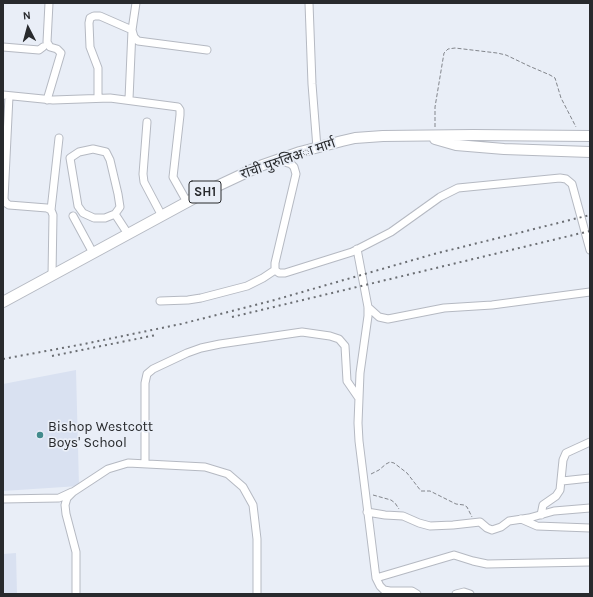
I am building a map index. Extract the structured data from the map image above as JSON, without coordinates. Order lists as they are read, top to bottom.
{
  "streets": {
    "main road": ["रांची पुरुलिअा मार्ग", "SH1"]
  },
  "crossings": [
    ["रांची पुरुलिअा मार्ग", "SH1"]
  ],
  "places": ["Bishop Westcott Boys' School"],
  "north": "top"
}
